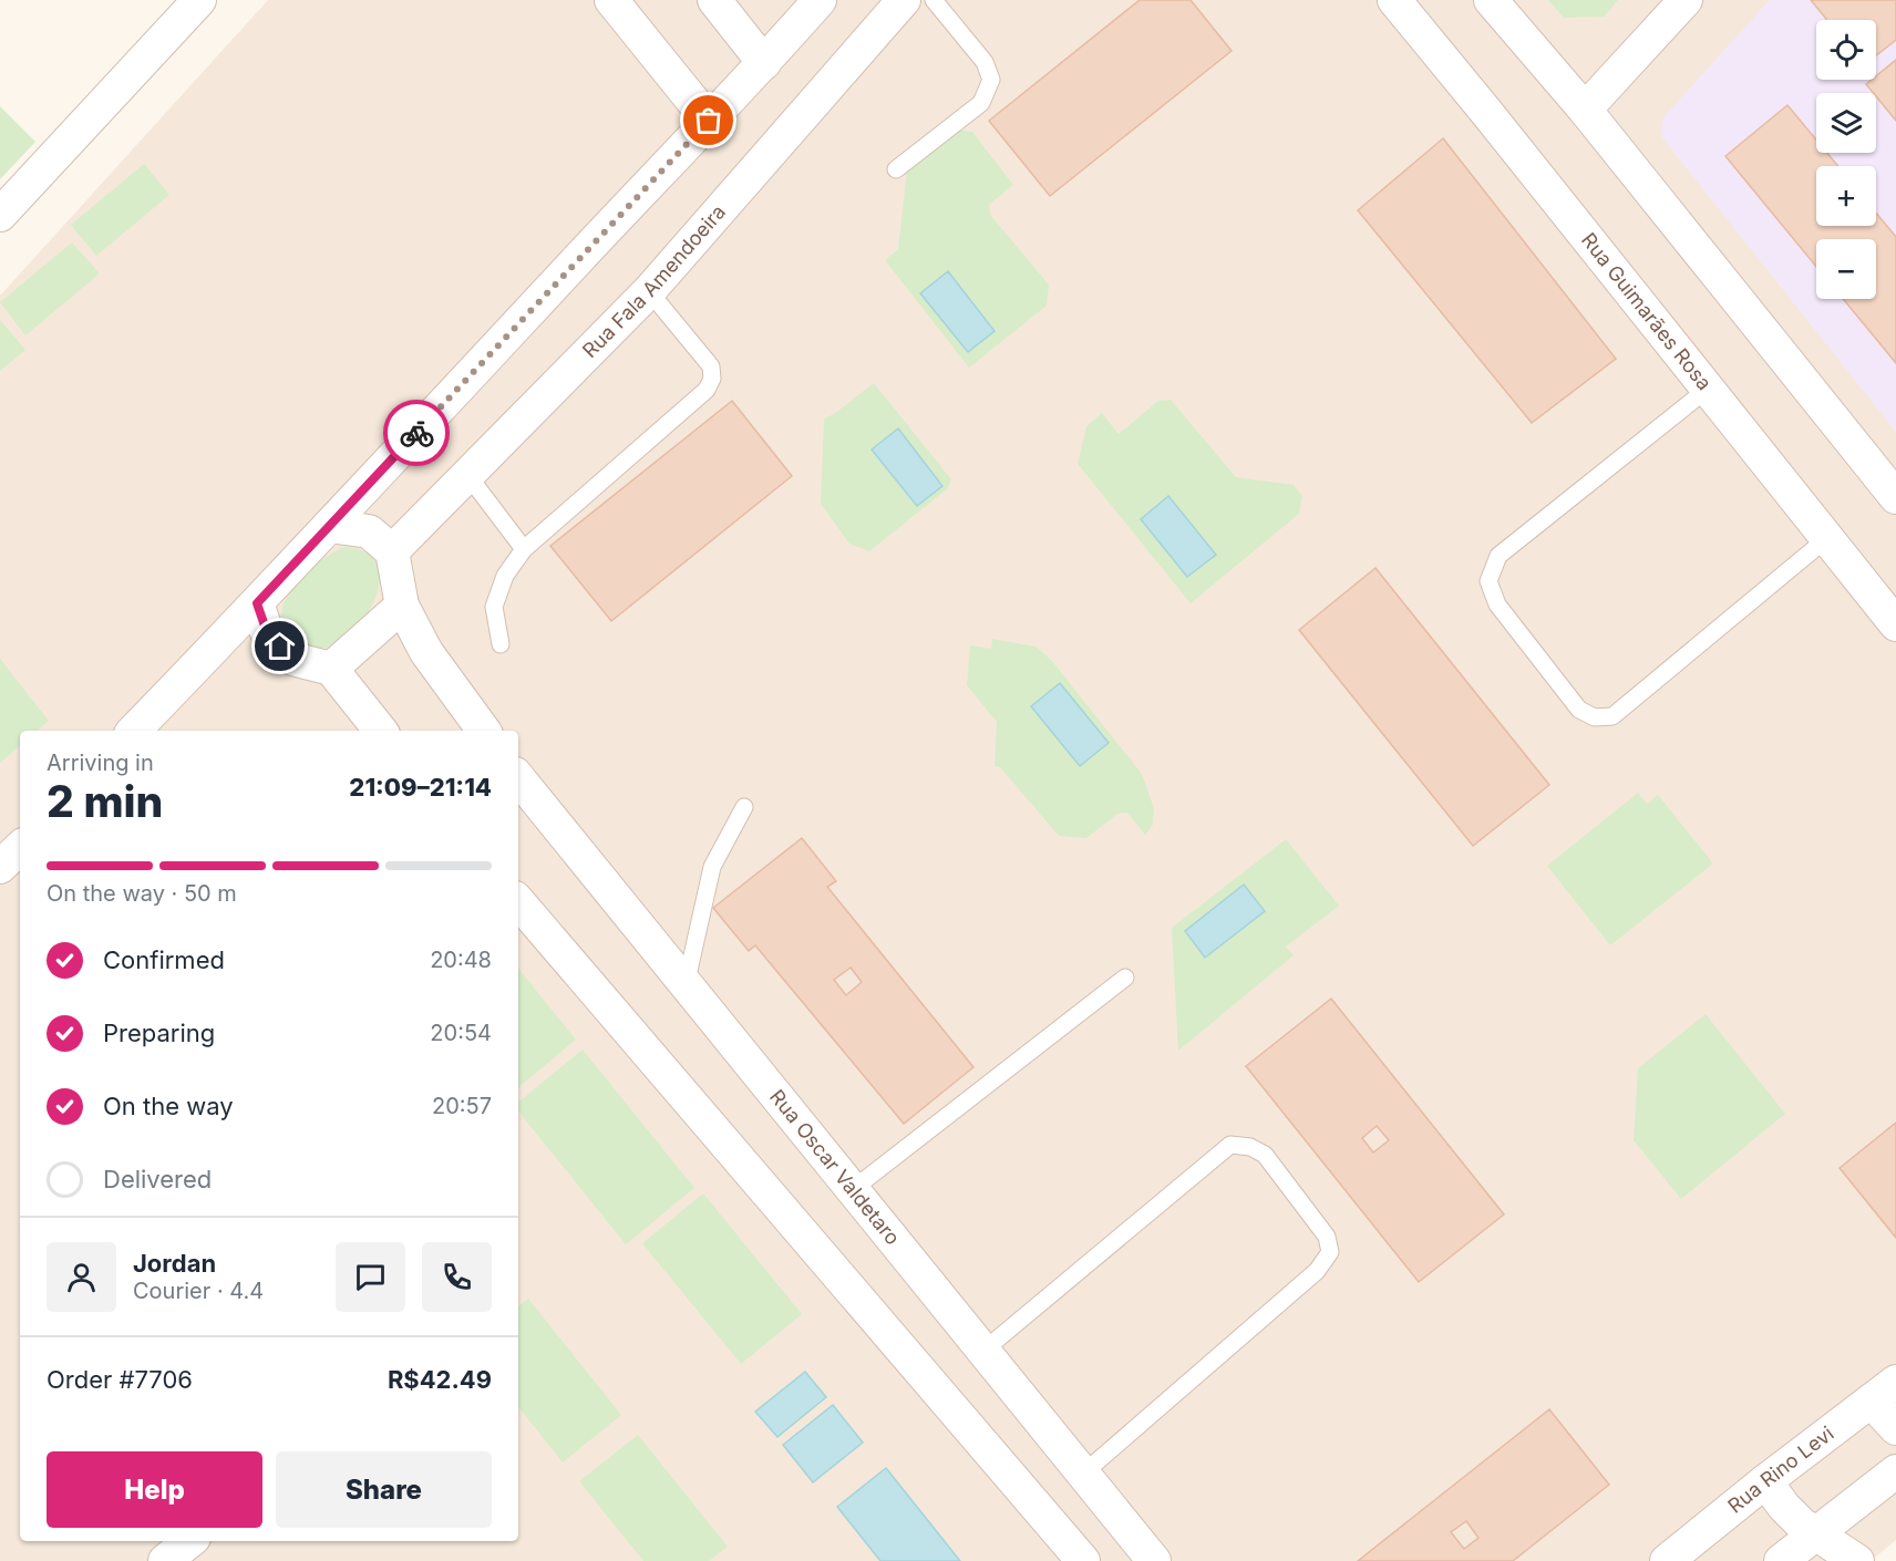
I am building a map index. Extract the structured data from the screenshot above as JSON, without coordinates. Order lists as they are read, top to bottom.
{
  "streets": {
    "street": [
      "Rua Fala Amendoeira",
      "Rua Guimarães Rosa",
      "Rua Oscar Valdetaro",
      "Rua Rino Levi"
    ]
  },
  "page": {
    "map_buttons": ["+", "−"],
    "heading": ["2 min", "Arriving in", "21:09–21:14"],
    "panel": [
      "Jordan",
      "Courier · 4.4",
      "Order #7706",
      "R$42.49"
    ],
    "bar": "On the way · 50 m",
    "list": [
      ["Confirmed", "20:48"],
      ["Preparing", "20:54"],
      ["On the way", "20:57"],
      "Delivered"
    ],
    "buttons": ["Help", "Share"]
  }
}
